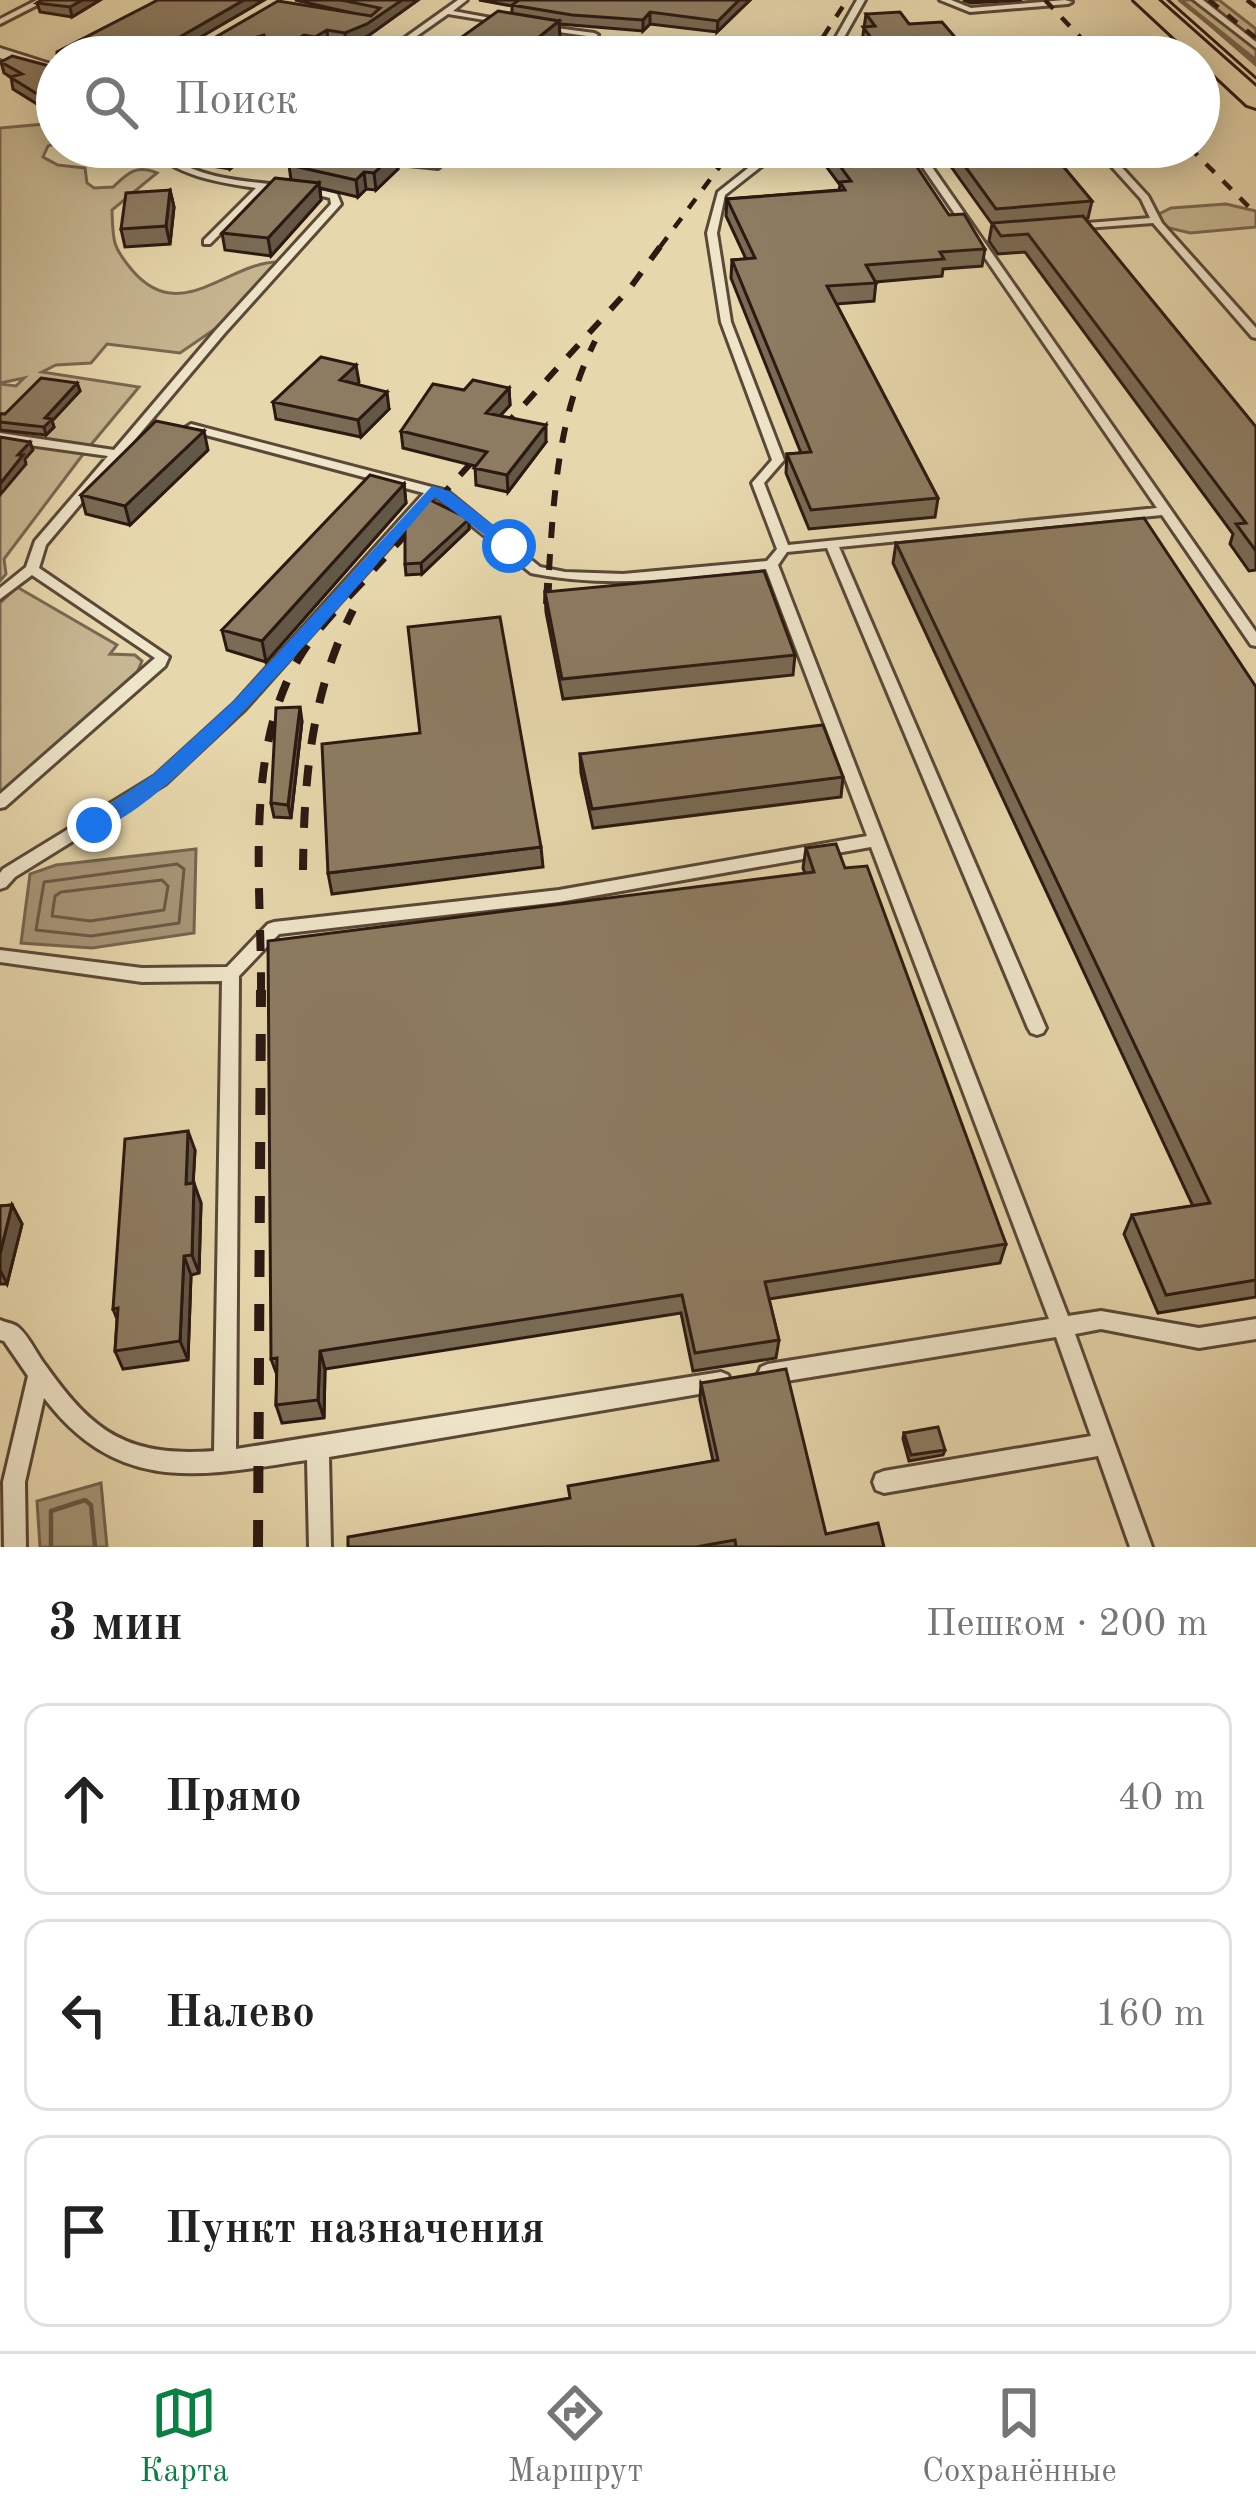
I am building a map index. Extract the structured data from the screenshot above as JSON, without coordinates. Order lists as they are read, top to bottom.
{
  "page": {
    "search": "Поиск",
    "heading": ["3 мин", "Пешком · 200 m"],
    "list": [
      ["Прямо", "40 m"],
      ["Налево", "160 m"],
      "Пункт назначения"
    ],
    "nav": ["Карта", "Маршрут", "Сохранённые"]
  }
}
